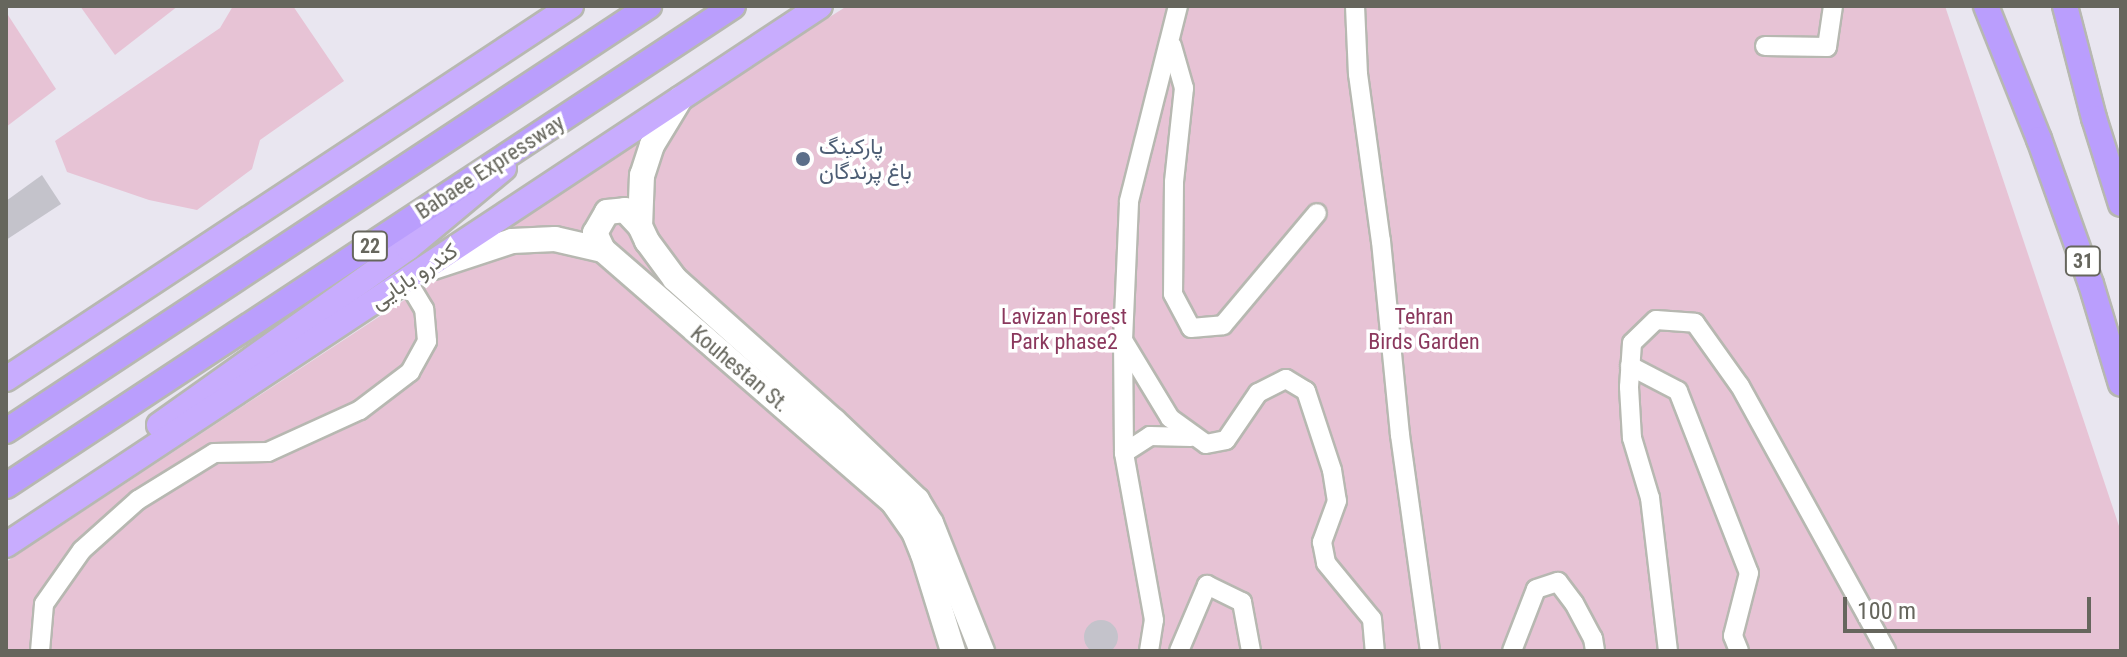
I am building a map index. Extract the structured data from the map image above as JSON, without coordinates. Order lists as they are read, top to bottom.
{
  "streets": {
    "highway": ["Babaee Expressway", "22", "31"],
    "main road": ["کندرو بابایی", "Kouhestan St."]
  },
  "crossings": [
    ["کندرو بابایی", "Kouhestan St."]
  ],
  "parks": ["Lavizan Forest Park phase2", "Tehran Birds Garden"],
  "places": ["پارکینگ باغ پرندگان"],
  "scale_bar": "100 m"
}
